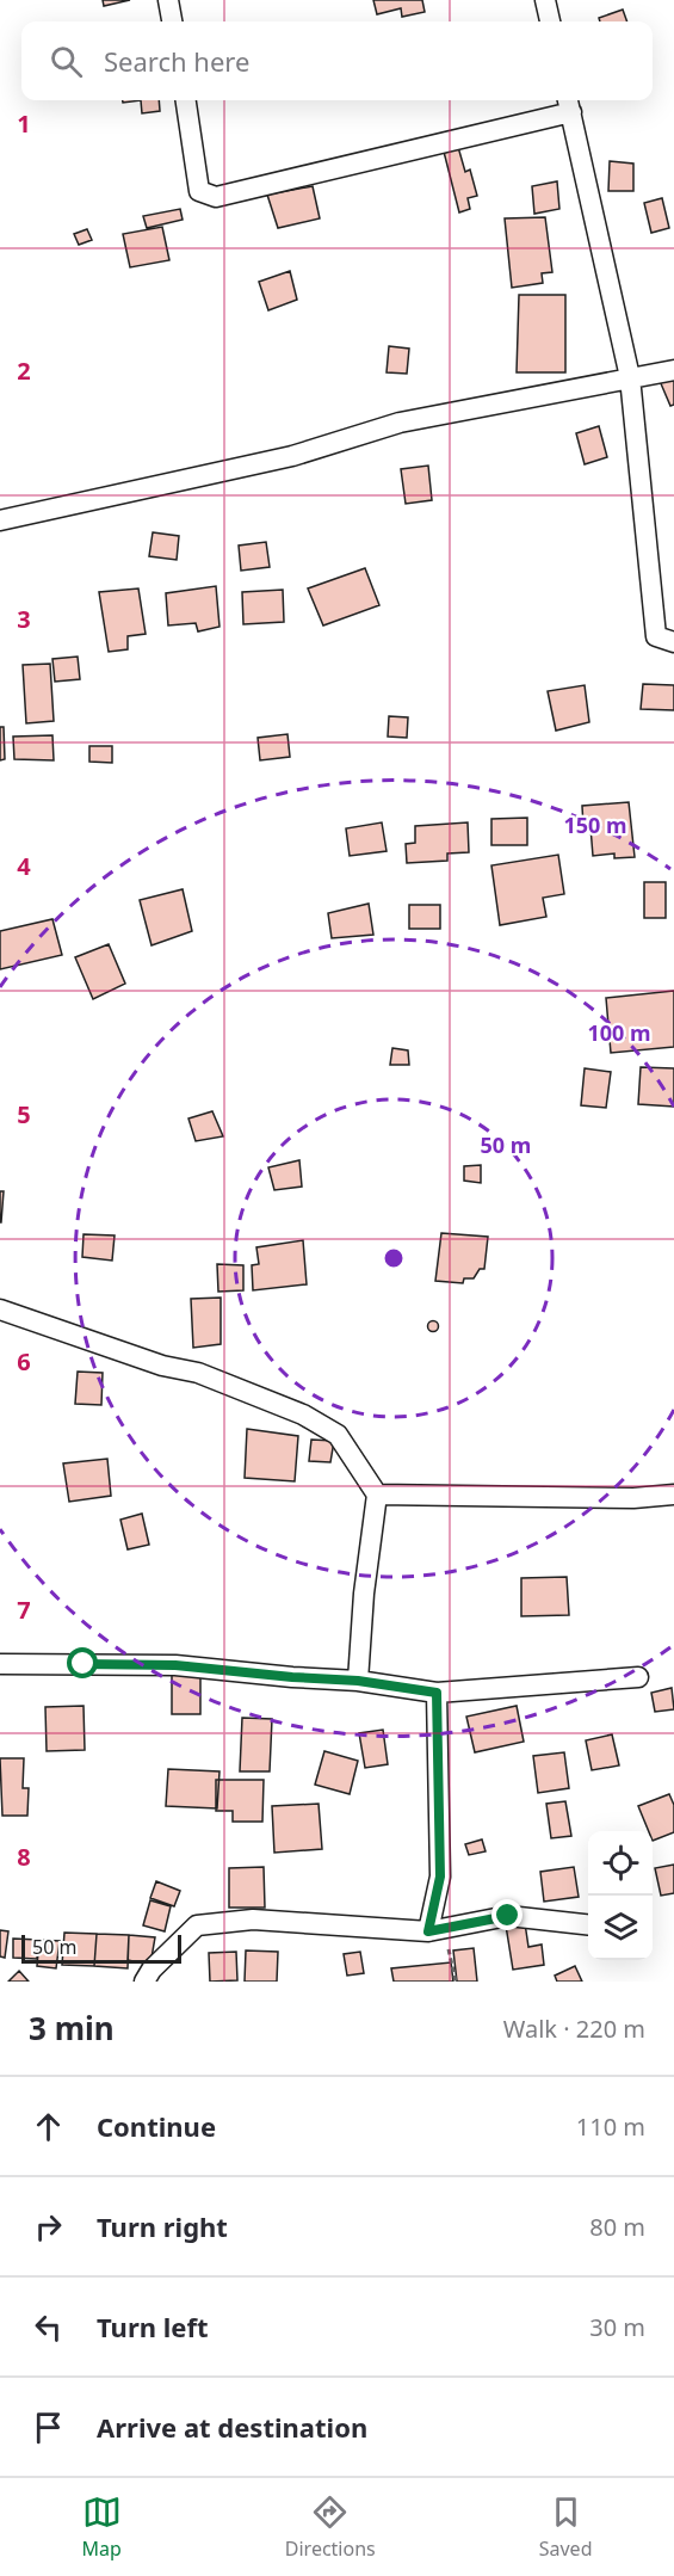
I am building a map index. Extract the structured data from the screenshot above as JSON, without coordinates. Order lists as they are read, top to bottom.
{
  "scale_bar": "50 m",
  "page": {
    "search": "Search here",
    "scale": "50 m",
    "heading": ["3 min", "Walk · 220 m"],
    "list": [
      ["Continue", "110 m"],
      ["Turn right", "80 m"],
      ["Turn left", "30 m"],
      "Arrive at destination"
    ],
    "nav": ["Map", "Directions", "Saved"]
  },
  "grid": {
    "rows": [
      "1",
      "2",
      "3",
      "4",
      "5",
      "6",
      "7",
      "8"
    ]
  },
  "rings": ["150 m", "100 m", "50 m"]
}
